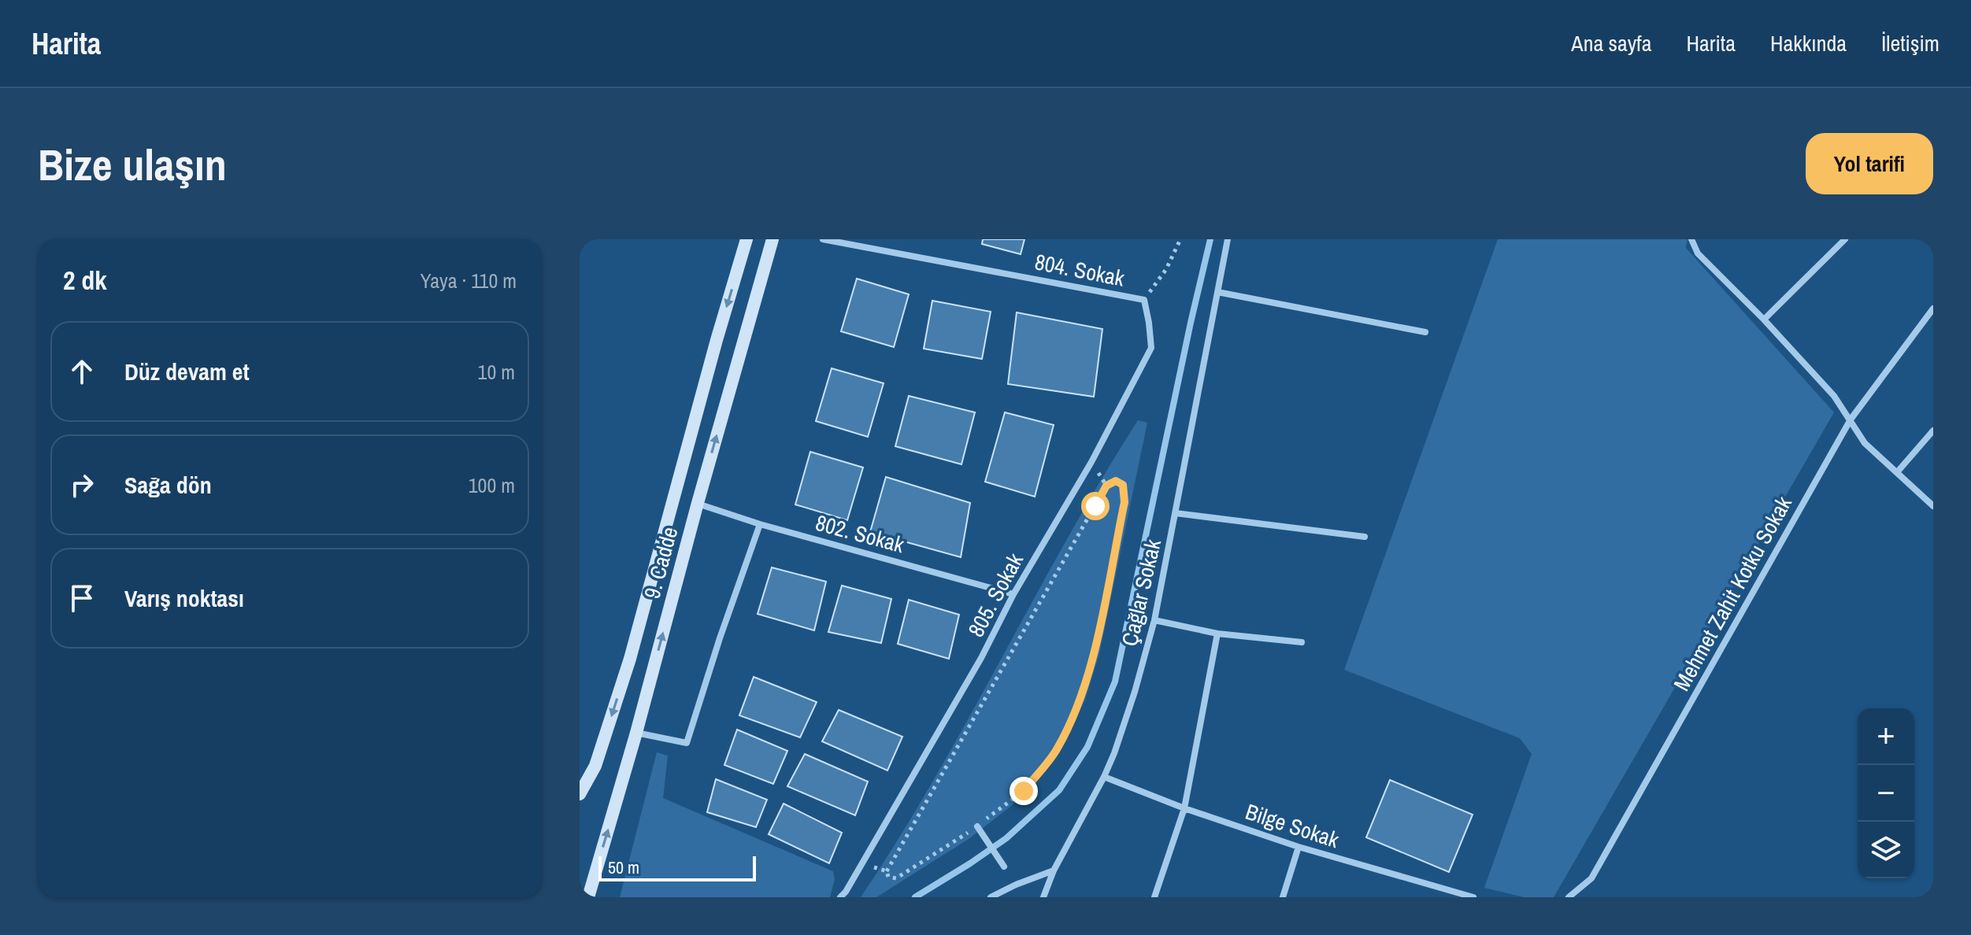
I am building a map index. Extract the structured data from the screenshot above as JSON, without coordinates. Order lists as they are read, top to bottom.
{
  "streets": {
    "main road": ["9. Cadde"],
    "street": [
      "804. Sokak",
      "802. Sokak",
      "Çağlar Sokak",
      "Mehmet Zahit Kotku Sokak",
      "805. Sokak",
      "Bilge Sokak"
    ]
  },
  "crossings": [
    ["804. Sokak", "805. Sokak"],
    ["802. Sokak", "9. Cadde"],
    ["802. Sokak", "805. Sokak"],
    ["Çağlar Sokak", "Bilge Sokak"]
  ],
  "scale_bar": "50 m",
  "page": {
    "header": "Harita",
    "nav": [
      "Ana sayfa",
      "Harita",
      "Hakkında",
      "İletişim"
    ],
    "buttons": "Yol tarifi",
    "title": "Bize ulaşın",
    "heading": ["2 dk", "Yaya · 110 m"],
    "list": [
      ["Düz devam et", "10 m"],
      ["Sağa dön", "100 m"],
      "Varış noktası"
    ],
    "map_buttons": ["+", "−"],
    "scale": "50 m"
  }
}
